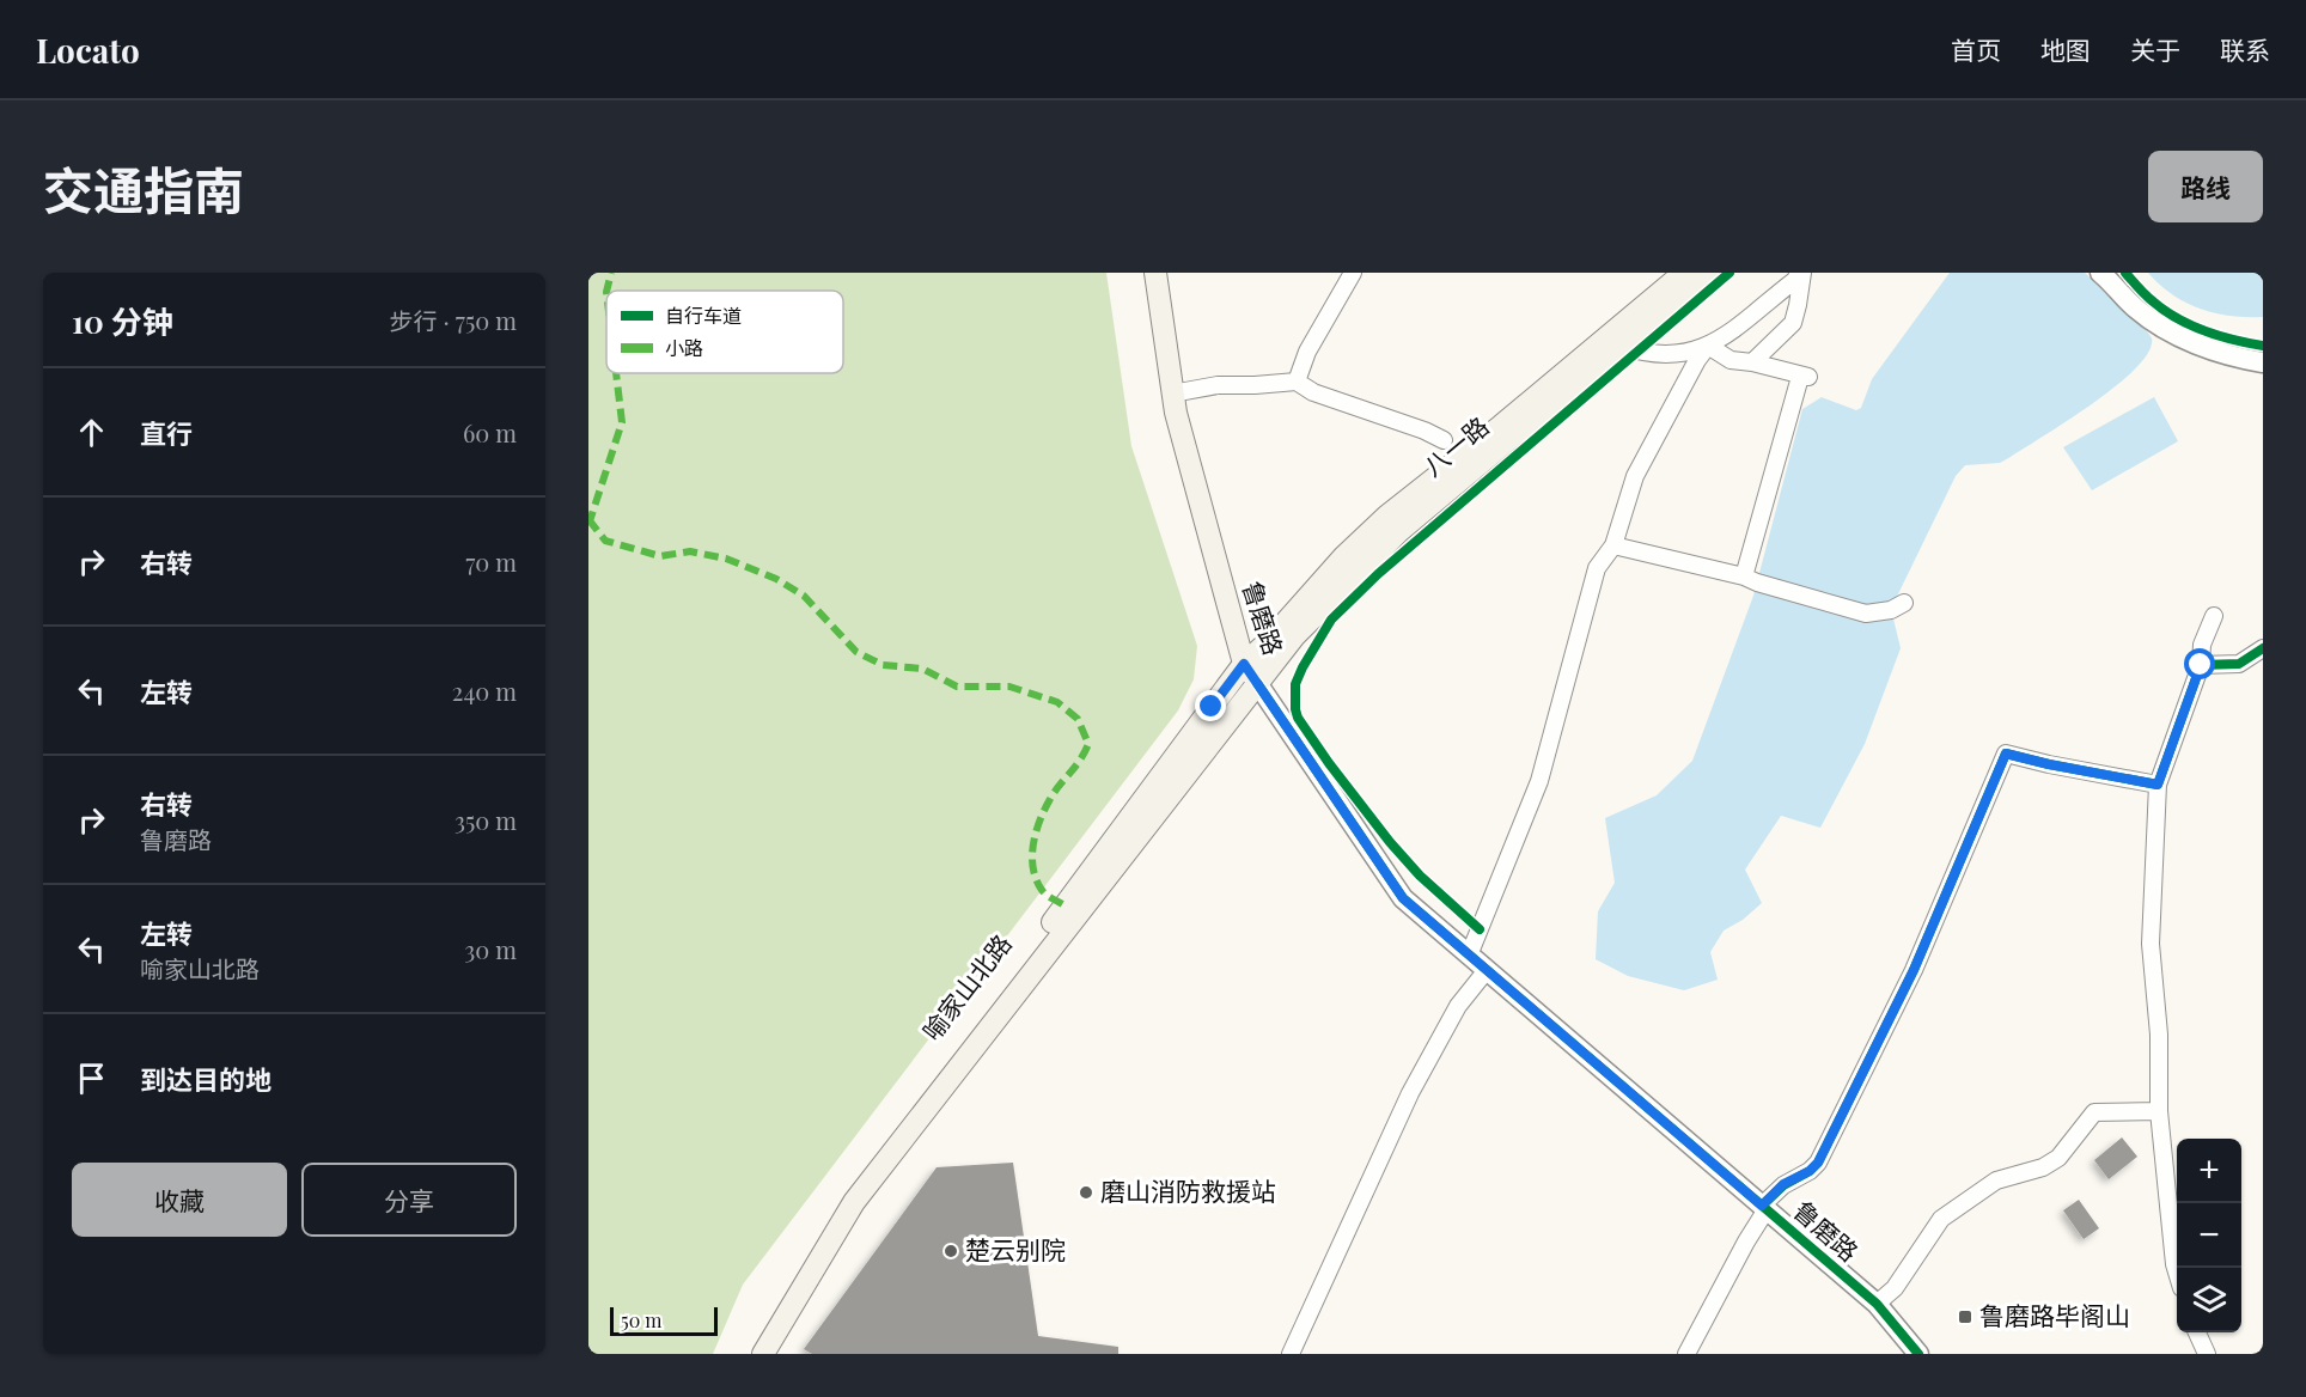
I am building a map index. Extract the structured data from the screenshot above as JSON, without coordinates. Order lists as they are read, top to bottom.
{
  "streets": {
    "main road": ["八一路", "鲁磨路", "喻家山北路"]
  },
  "crossings": [
    ["八一路", "鲁磨路"],
    ["八一路", "喻家山北路"],
    ["鲁磨路", "喻家山北路"]
  ],
  "places": {
    "other": ["磨山消防救援站", "楚云别院"],
    "transit": ["鲁磨路毕阁山"]
  },
  "legend": ["自行车道", "小路"],
  "scale_bar": "50 m",
  "page": {
    "header": "Locato",
    "nav": [
      "首页",
      "地图",
      "关于",
      "联系"
    ],
    "title": "交通指南",
    "buttons": [
      "路线",
      ["收藏", "分享"]
    ],
    "heading": ["10 分钟", "步行 · 750 m"],
    "list": [
      ["直行", "60 m"],
      ["右转", "70 m"],
      ["左转", "240 m"],
      ["右转", "鲁磨路", "350 m"],
      ["左转", "喻家山北路", "30 m"],
      "到达目的地"
    ],
    "map_buttons": ["+", "−"],
    "scale": "50 m"
  }
}
